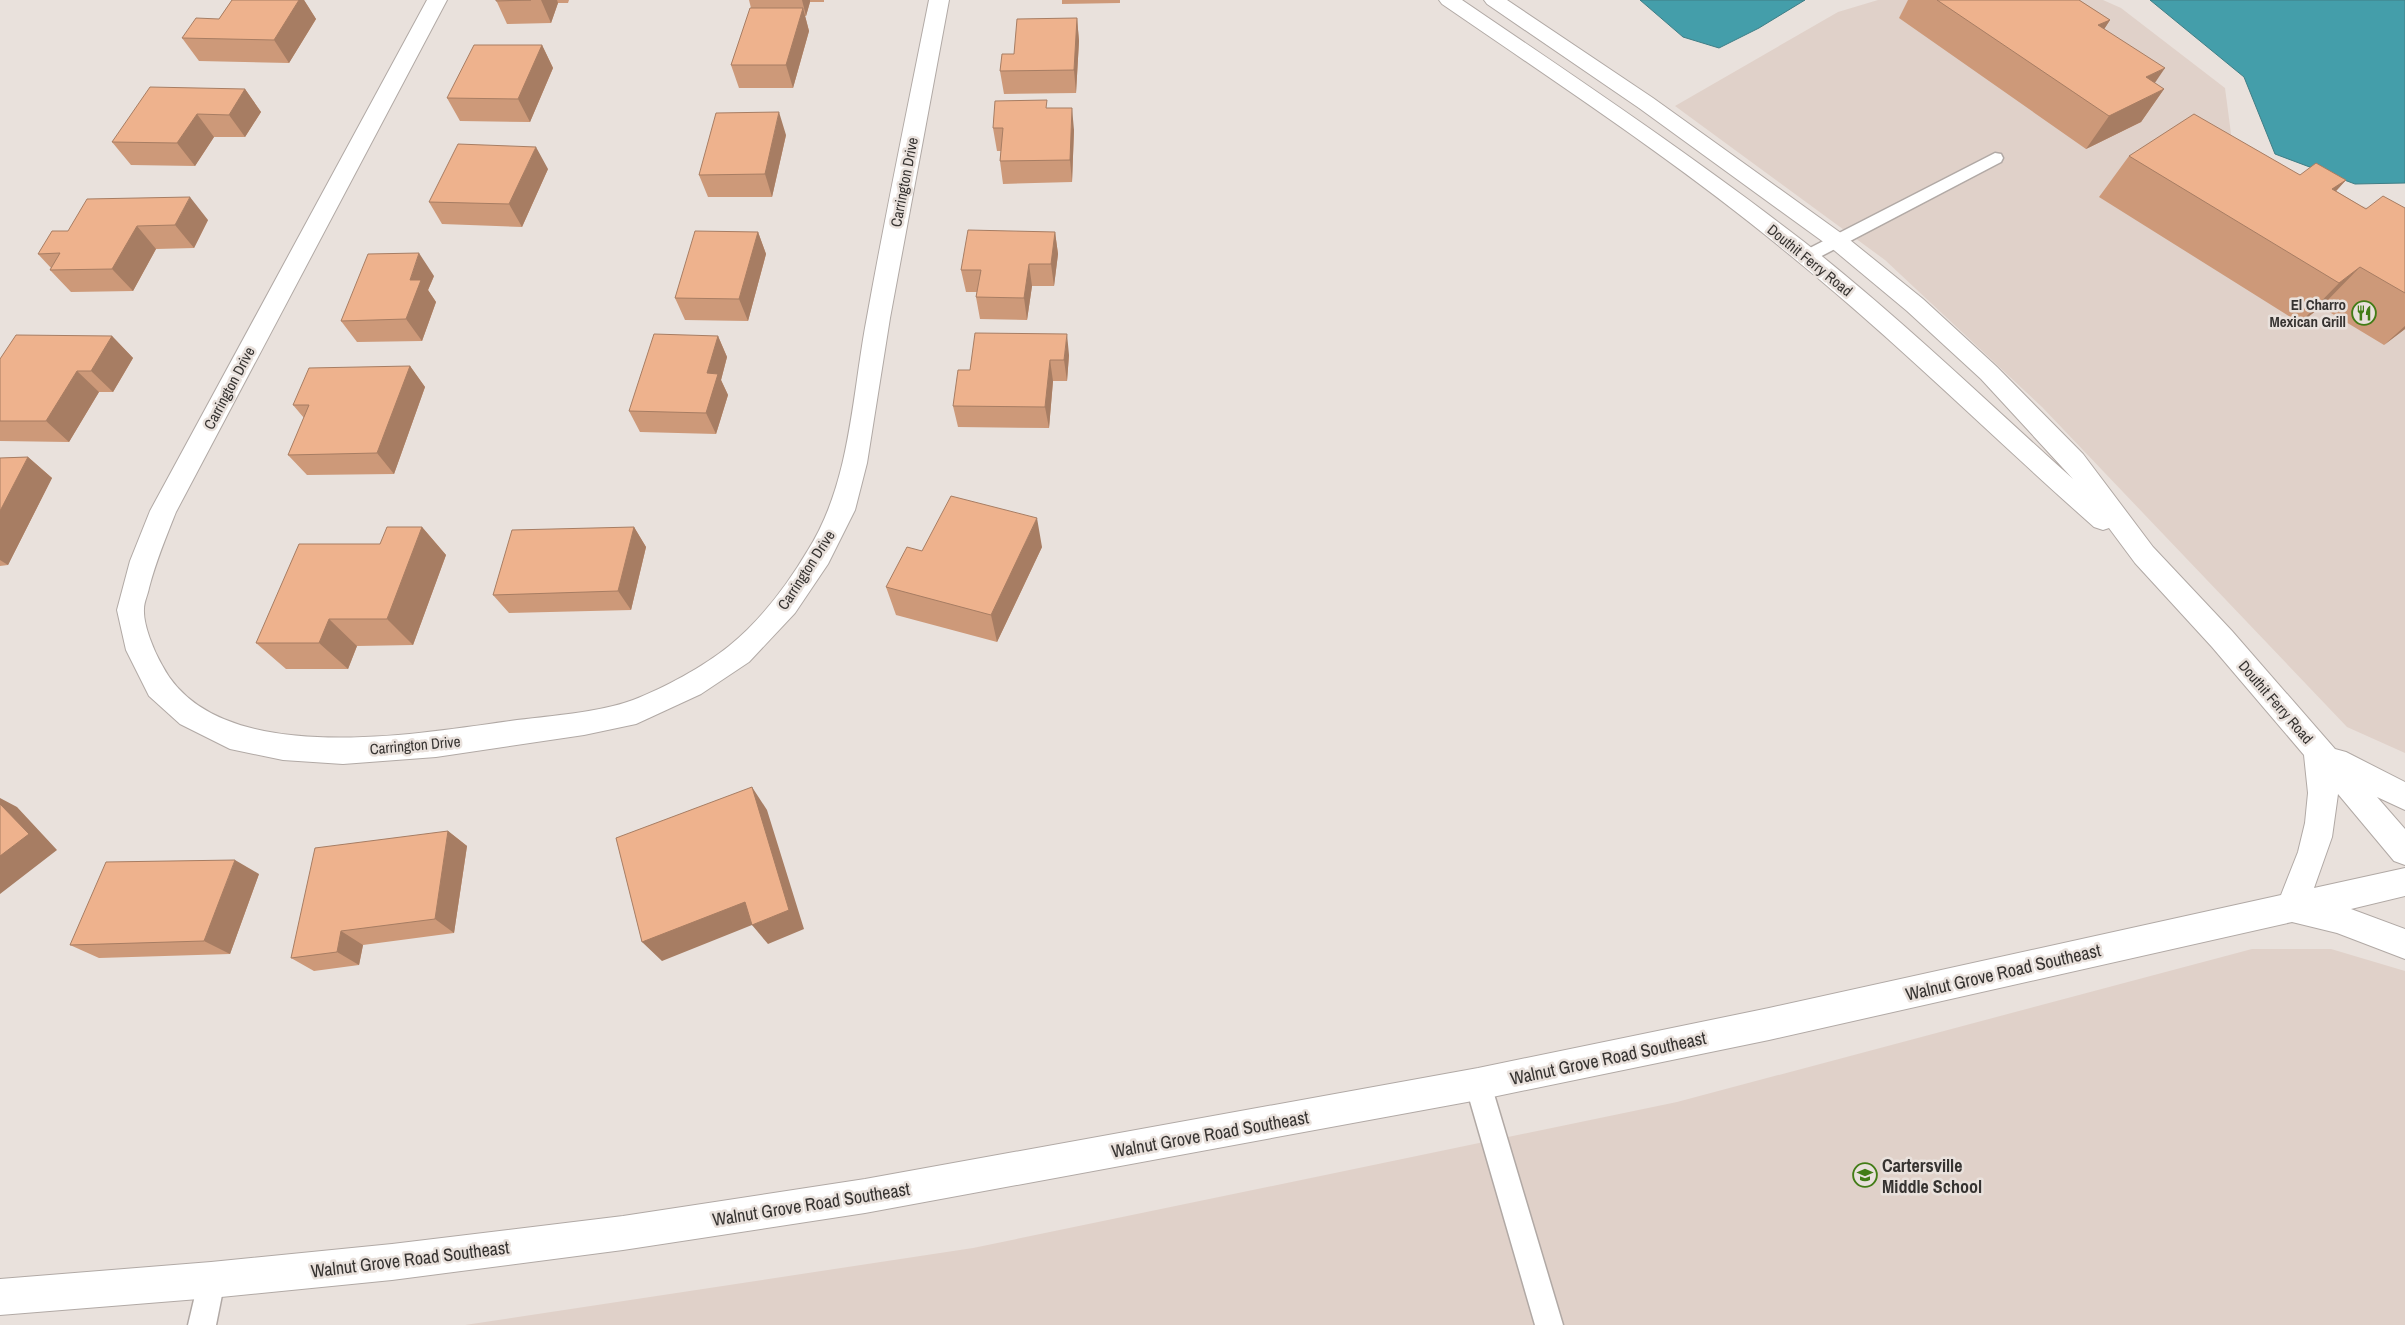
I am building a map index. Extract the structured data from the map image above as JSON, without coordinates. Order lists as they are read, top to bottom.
{
  "streets": {
    "street": ["Carrington Drive", "Douthit Ferry Road", "Walnut Grove Road Southeast"]
  },
  "places": {
    "restaurant": ["El Charro Mexican Grill"],
    "school or university": ["Cartersville Middle School"]
  }
}
